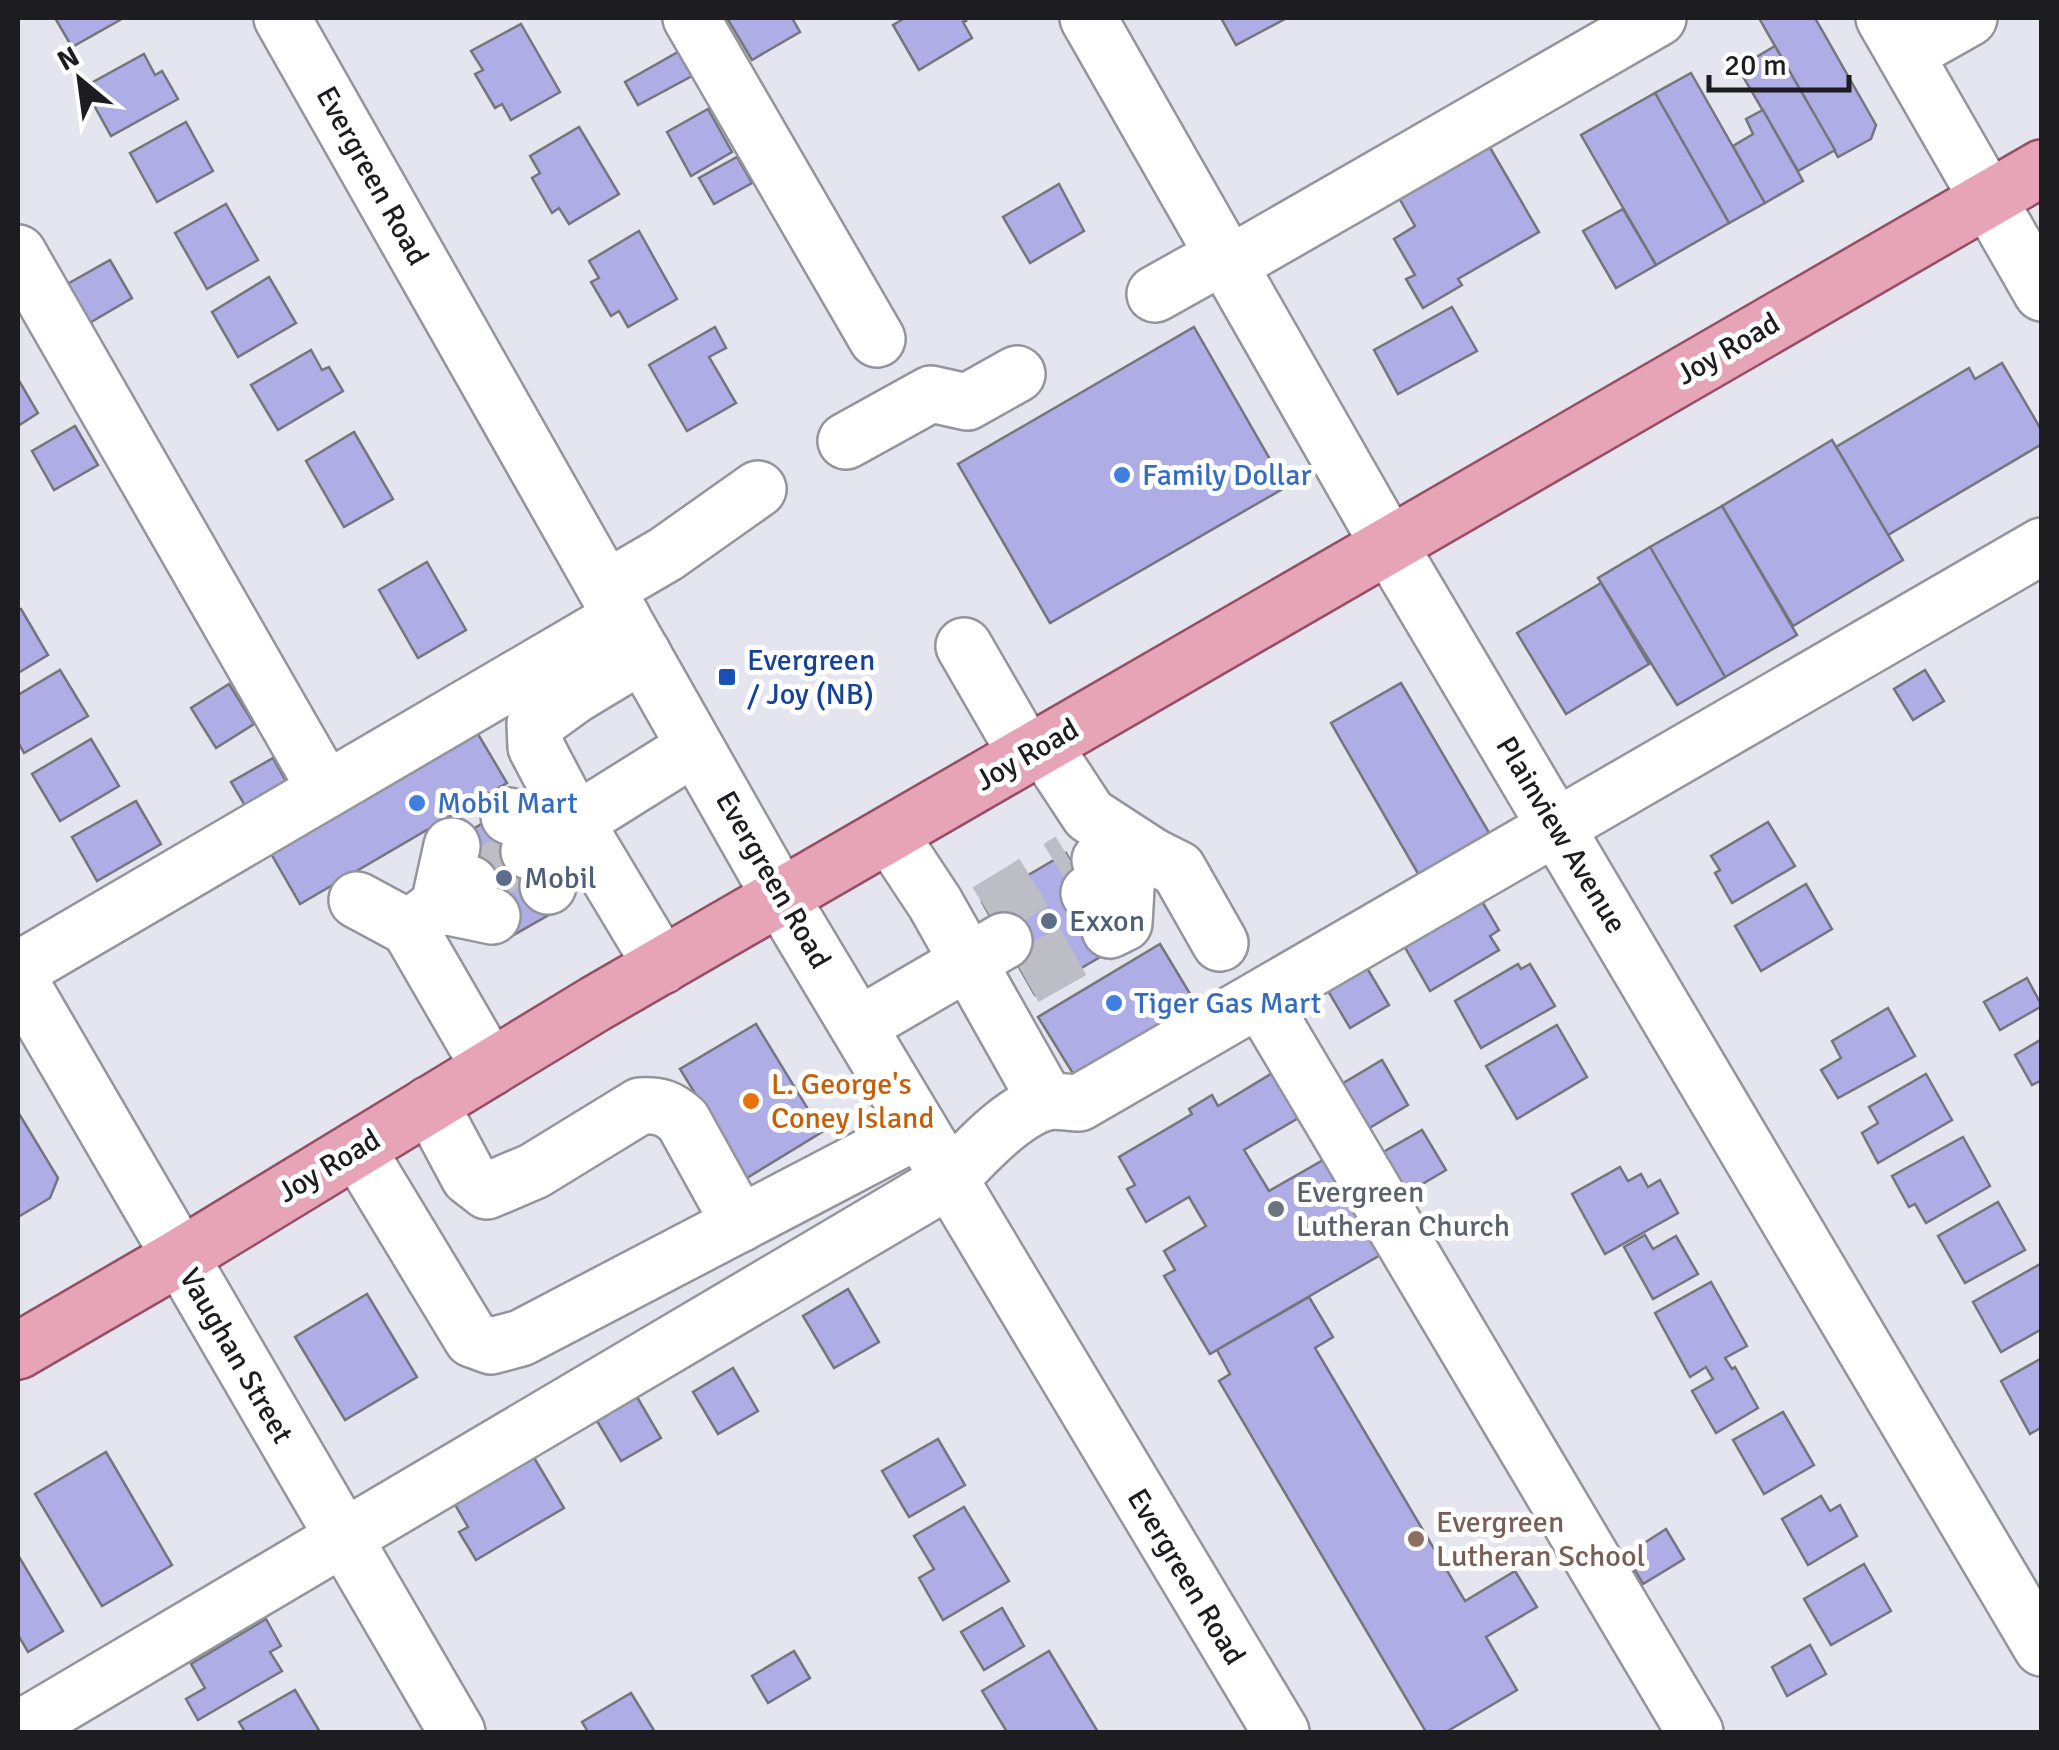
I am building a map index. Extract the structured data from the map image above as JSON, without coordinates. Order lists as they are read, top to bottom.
{
  "streets": {
    "main road": ["Joy Road"],
    "street": ["Evergreen Road", "Plainview Avenue", "Vaughan Street"]
  },
  "crossings": [
    ["Evergreen Road", "Joy Road"],
    ["Joy Road", "Plainview Avenue"],
    ["Joy Road", "Vaughan Street"]
  ],
  "places": {
    "other": [
      "Family Dollar",
      "Mobil Mart",
      "Mobil",
      "Exxon",
      "Tiger Gas Mart",
      "L. George's Coney Island",
      "Evergreen Lutheran Church",
      "Evergreen Lutheran School"
    ],
    "transit": ["Evergreen / Joy (NB)"]
  },
  "scale_bar": "20 m",
  "north": "top left"
}
